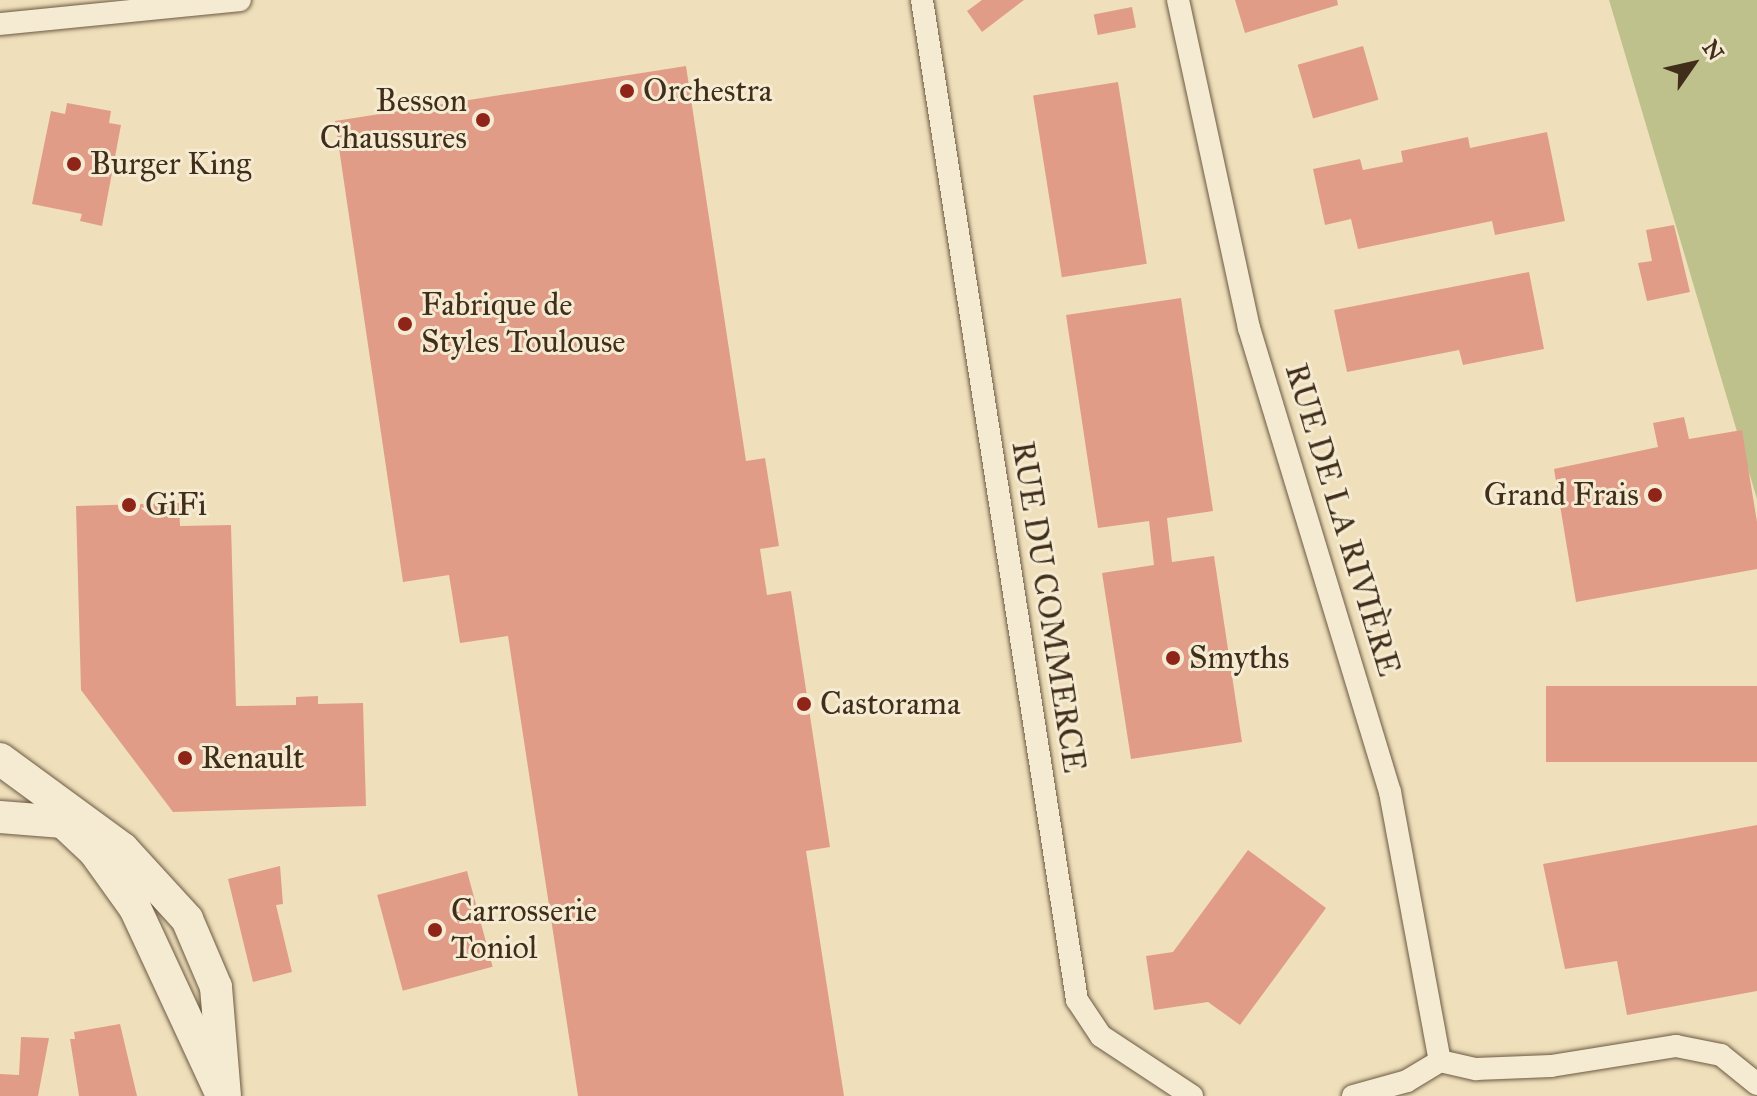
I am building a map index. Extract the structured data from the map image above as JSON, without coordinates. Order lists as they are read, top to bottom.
{
  "streets": {
    "street": ["RUE DE LA RIVIÈRE", "RUE DU COMMERCE"]
  },
  "places": [
    "Orchestra",
    "Besson Chaussures",
    "Burger King",
    "Fabrique de Styles Toulouse",
    "Grand Frais",
    "GiFi",
    "Smyths",
    "Castorama",
    "Renault",
    "Carrosserie Toniol"
  ],
  "north": "top right"
}
